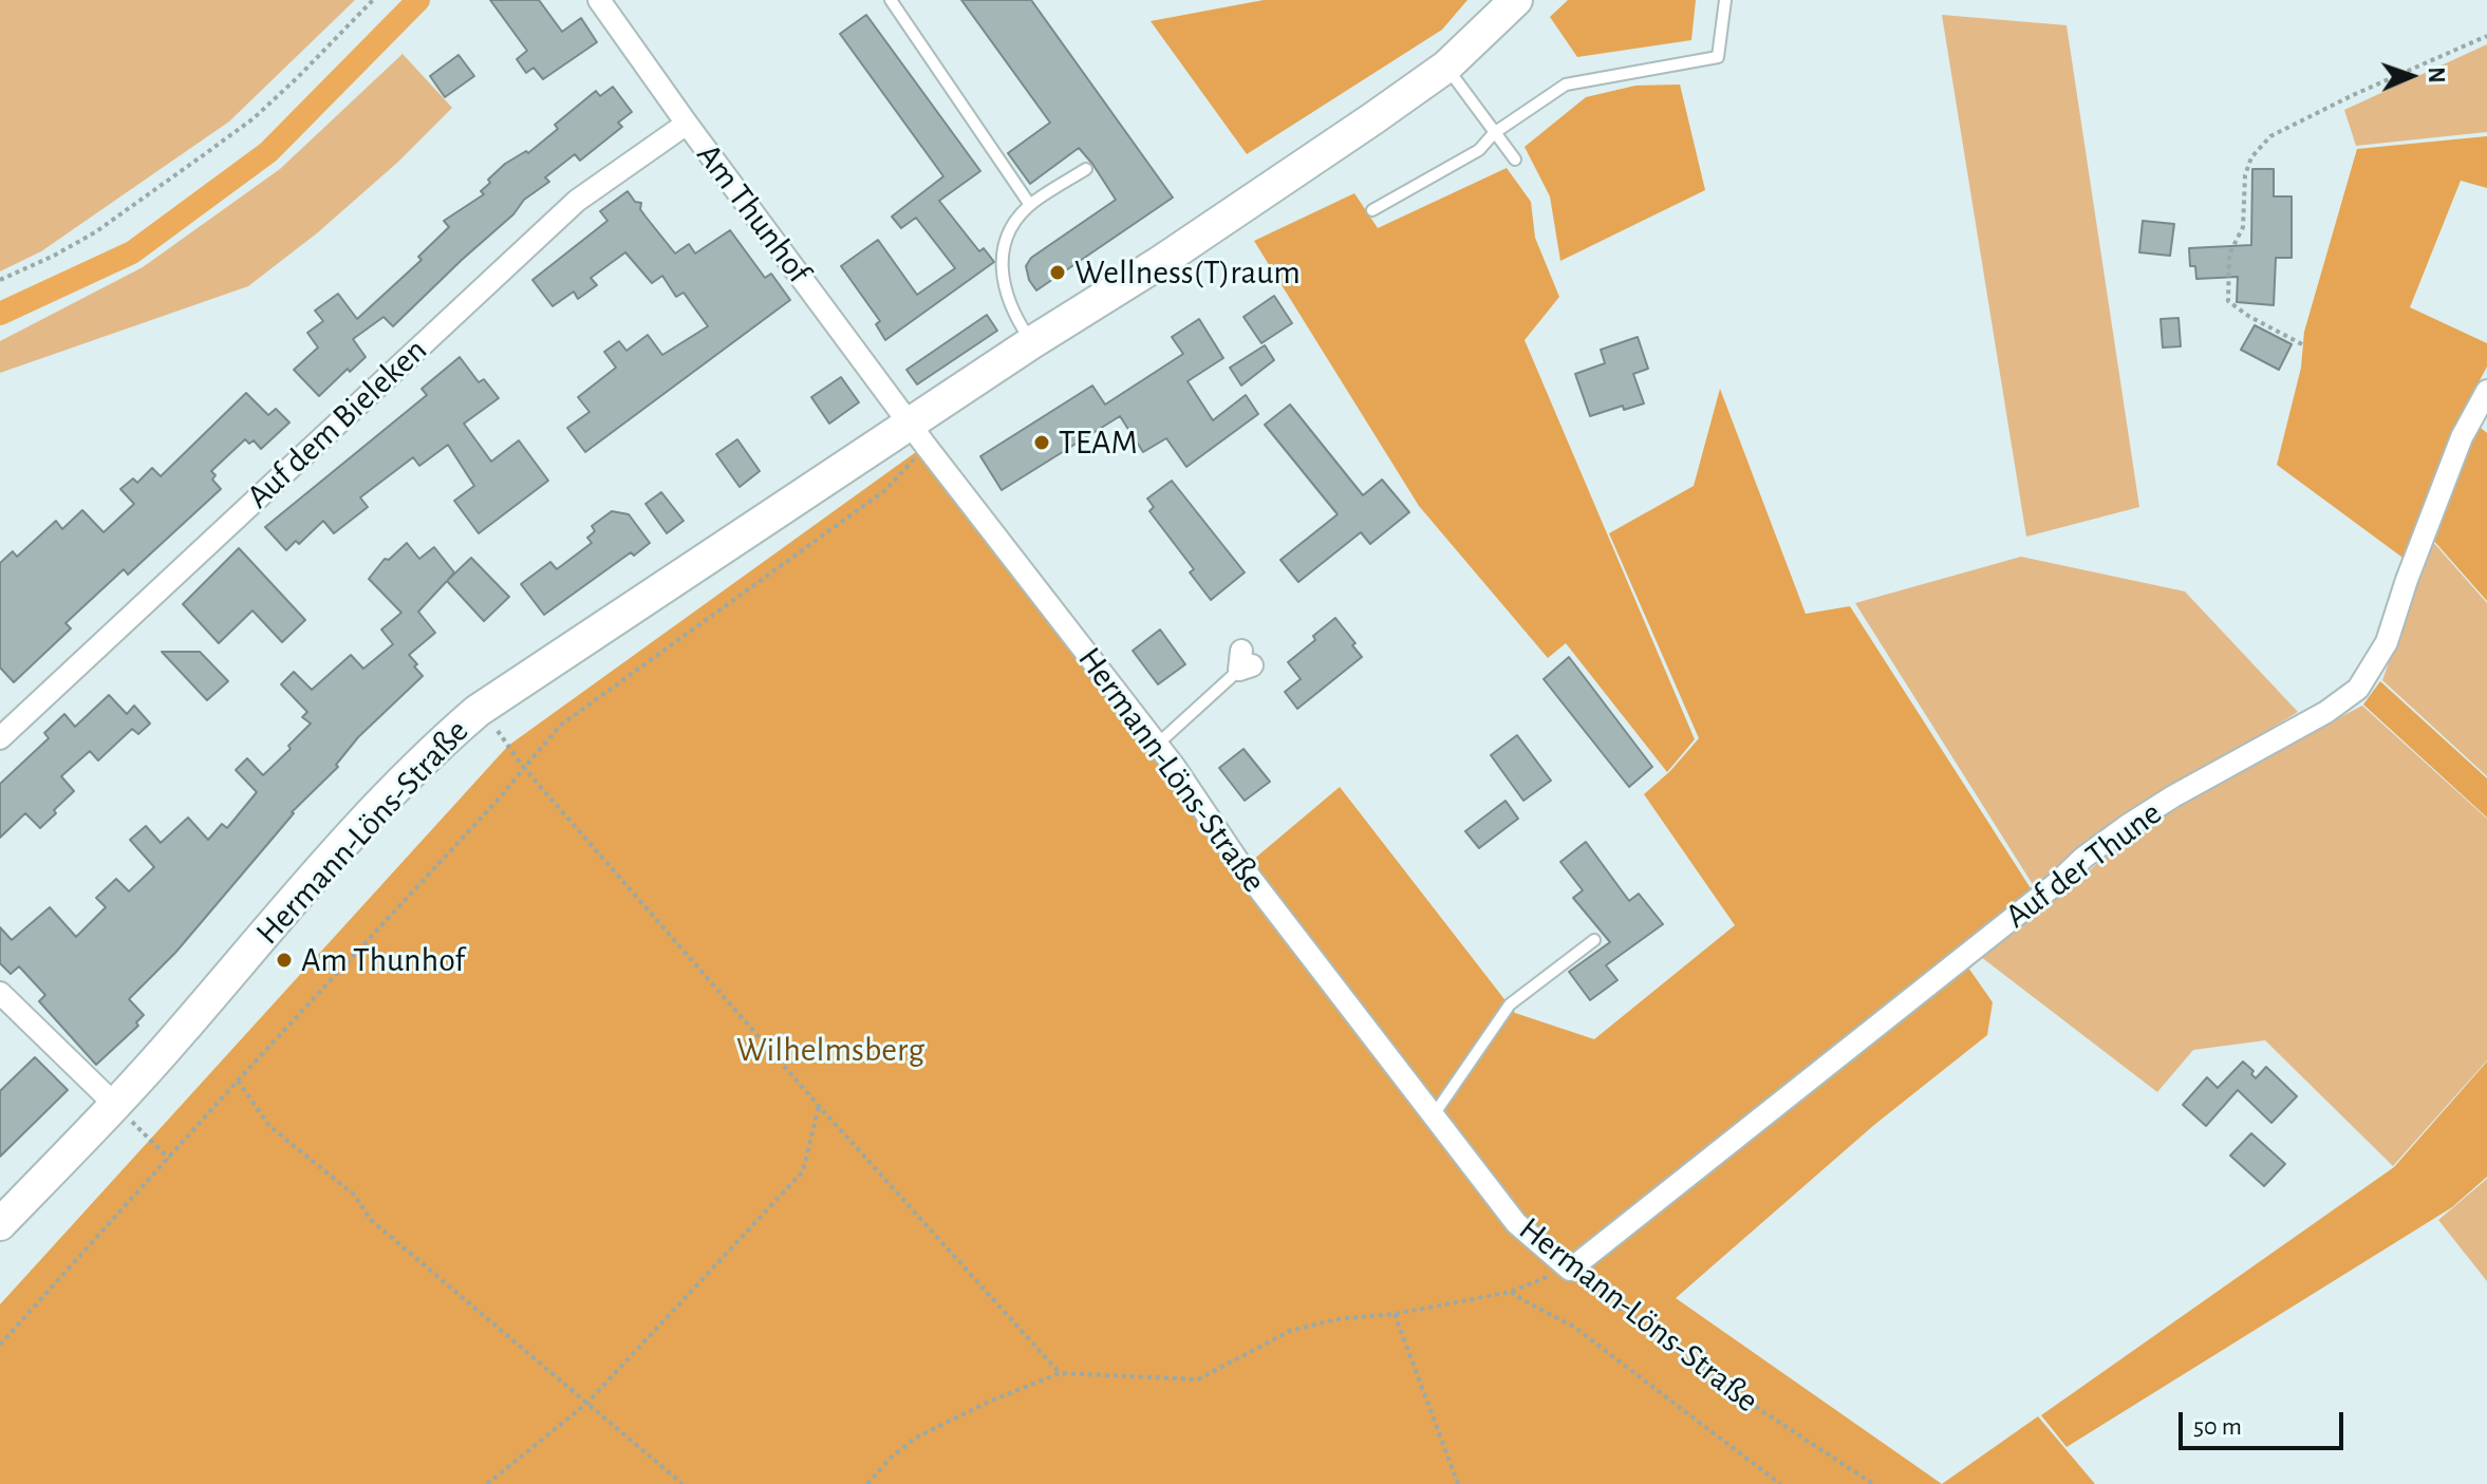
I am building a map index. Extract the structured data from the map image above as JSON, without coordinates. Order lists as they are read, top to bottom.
{
  "streets": {
    "street": [
      "Am Thunhof",
      "Auf dem Bieleken",
      "Hermann-Löns-Straße",
      "Auf der Thune"
    ]
  },
  "crossings": [
    ["Am Thunhof", "Auf dem Bieleken"],
    ["Am Thunhof", "Hermann-Löns-Straße"],
    ["Hermann-Löns-Straße", "Auf der Thune"]
  ],
  "parks": ["Wilhelmsberg"],
  "places": ["Wellness(T)raum", "TEAM", "Am Thunhof"],
  "scale_bar": "50 m",
  "north": "right"
}
